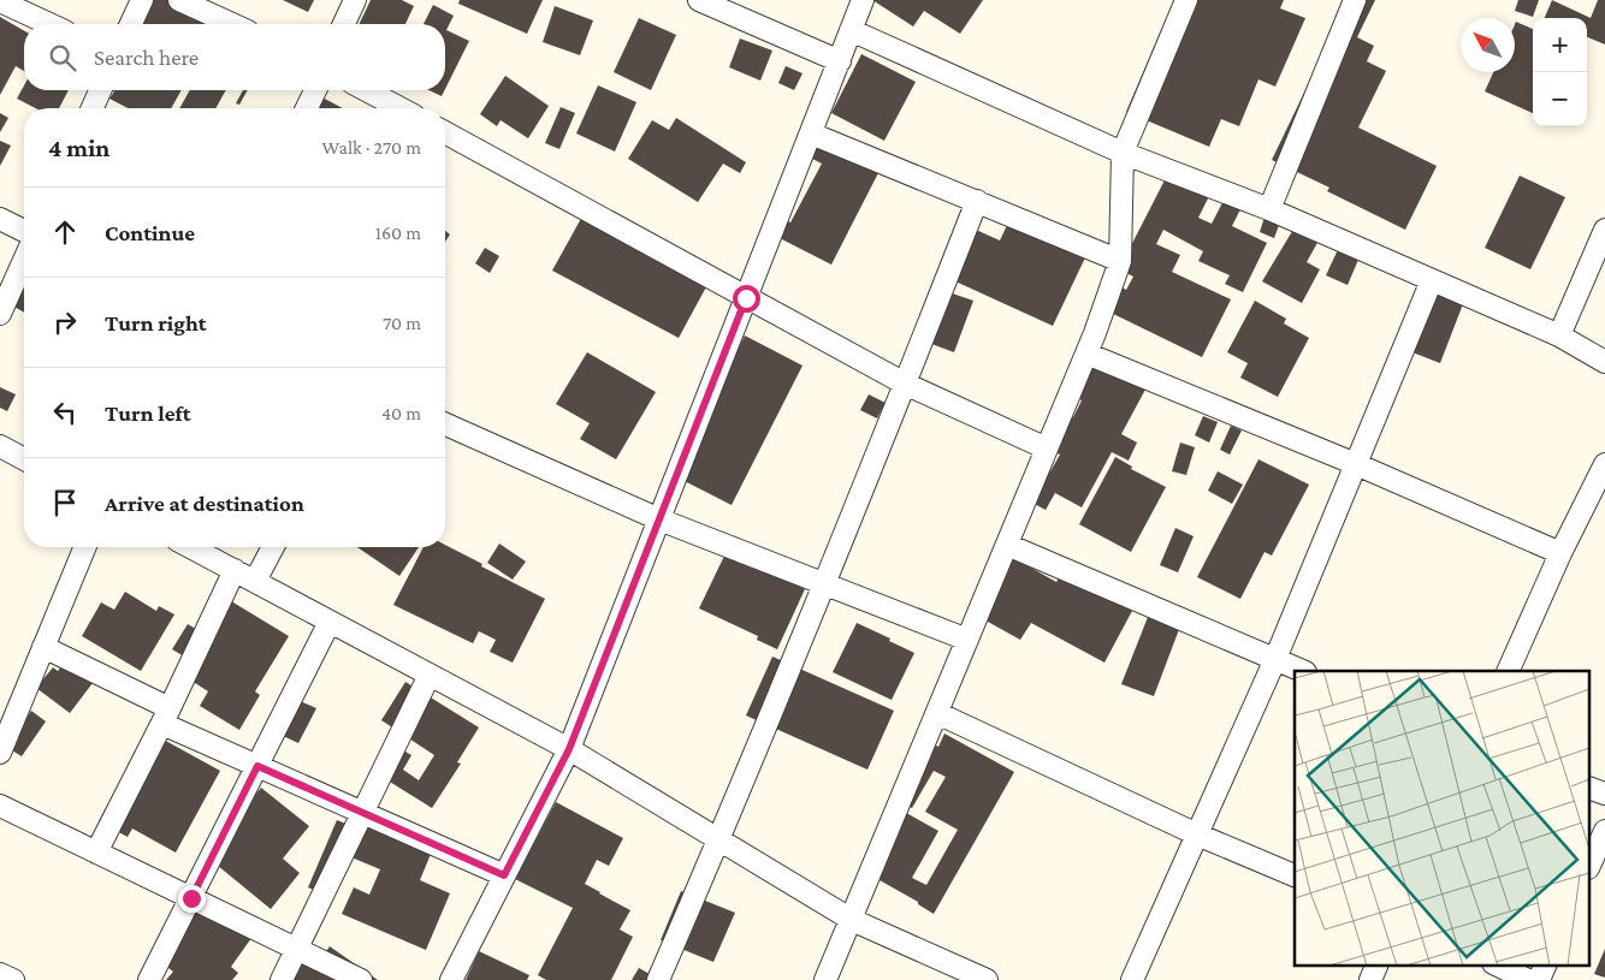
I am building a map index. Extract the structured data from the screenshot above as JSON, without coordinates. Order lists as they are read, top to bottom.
{
  "north": "top left",
  "page": {
    "map_buttons": ["+", "−"],
    "search": "Search here",
    "heading": ["4 min", "Walk · 270 m"],
    "list": [
      ["Continue", "160 m"],
      ["Turn right", "70 m"],
      ["Turn left", "40 m"],
      "Arrive at destination"
    ]
  }
}
